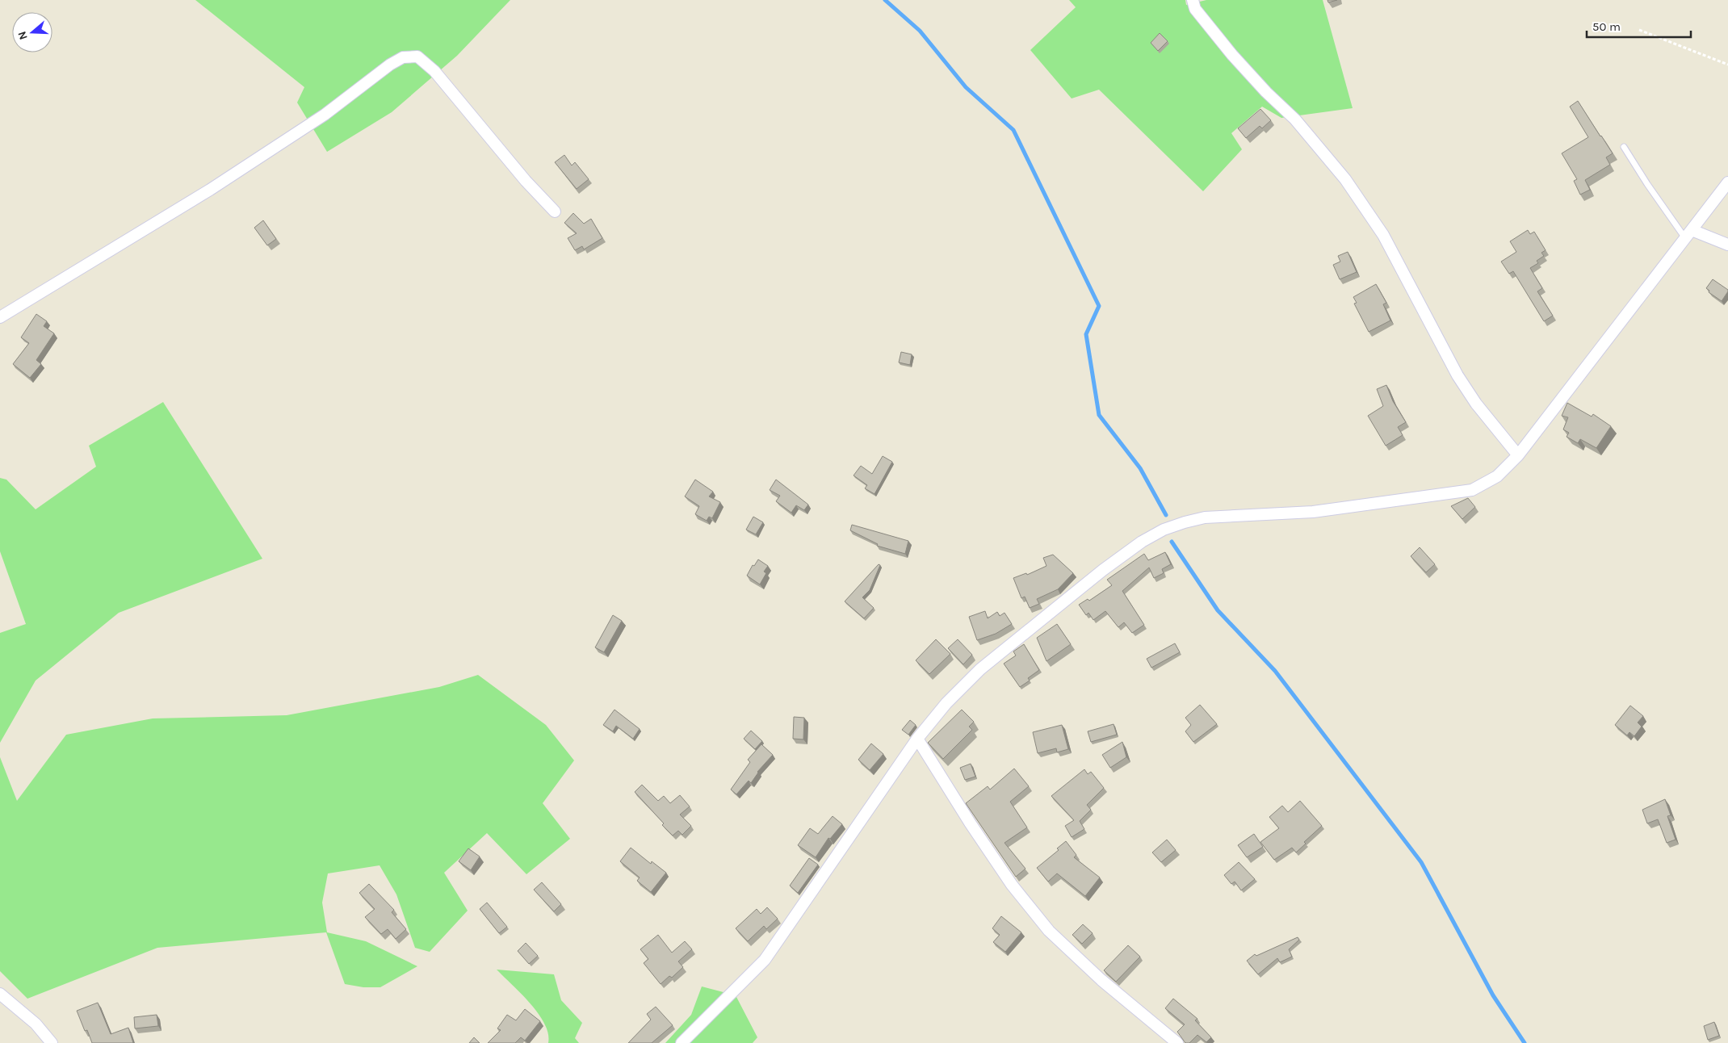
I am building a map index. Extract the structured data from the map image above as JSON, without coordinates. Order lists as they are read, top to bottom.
{
  "scale_bar": "50 m",
  "north": "left"
}
